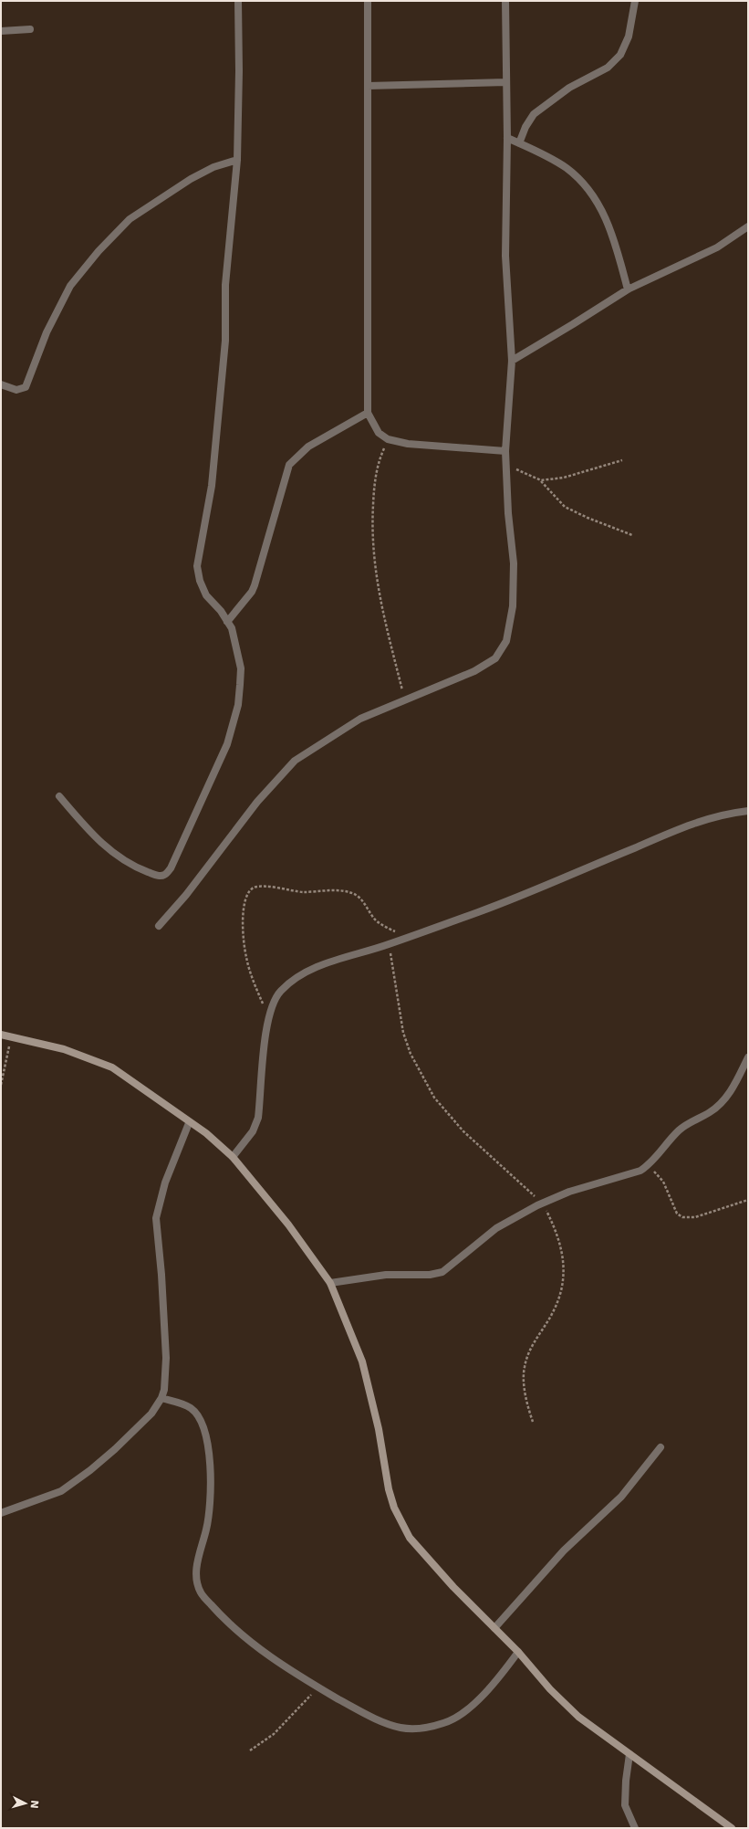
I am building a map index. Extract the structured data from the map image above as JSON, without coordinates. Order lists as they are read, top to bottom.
{
  "north": "right"
}
